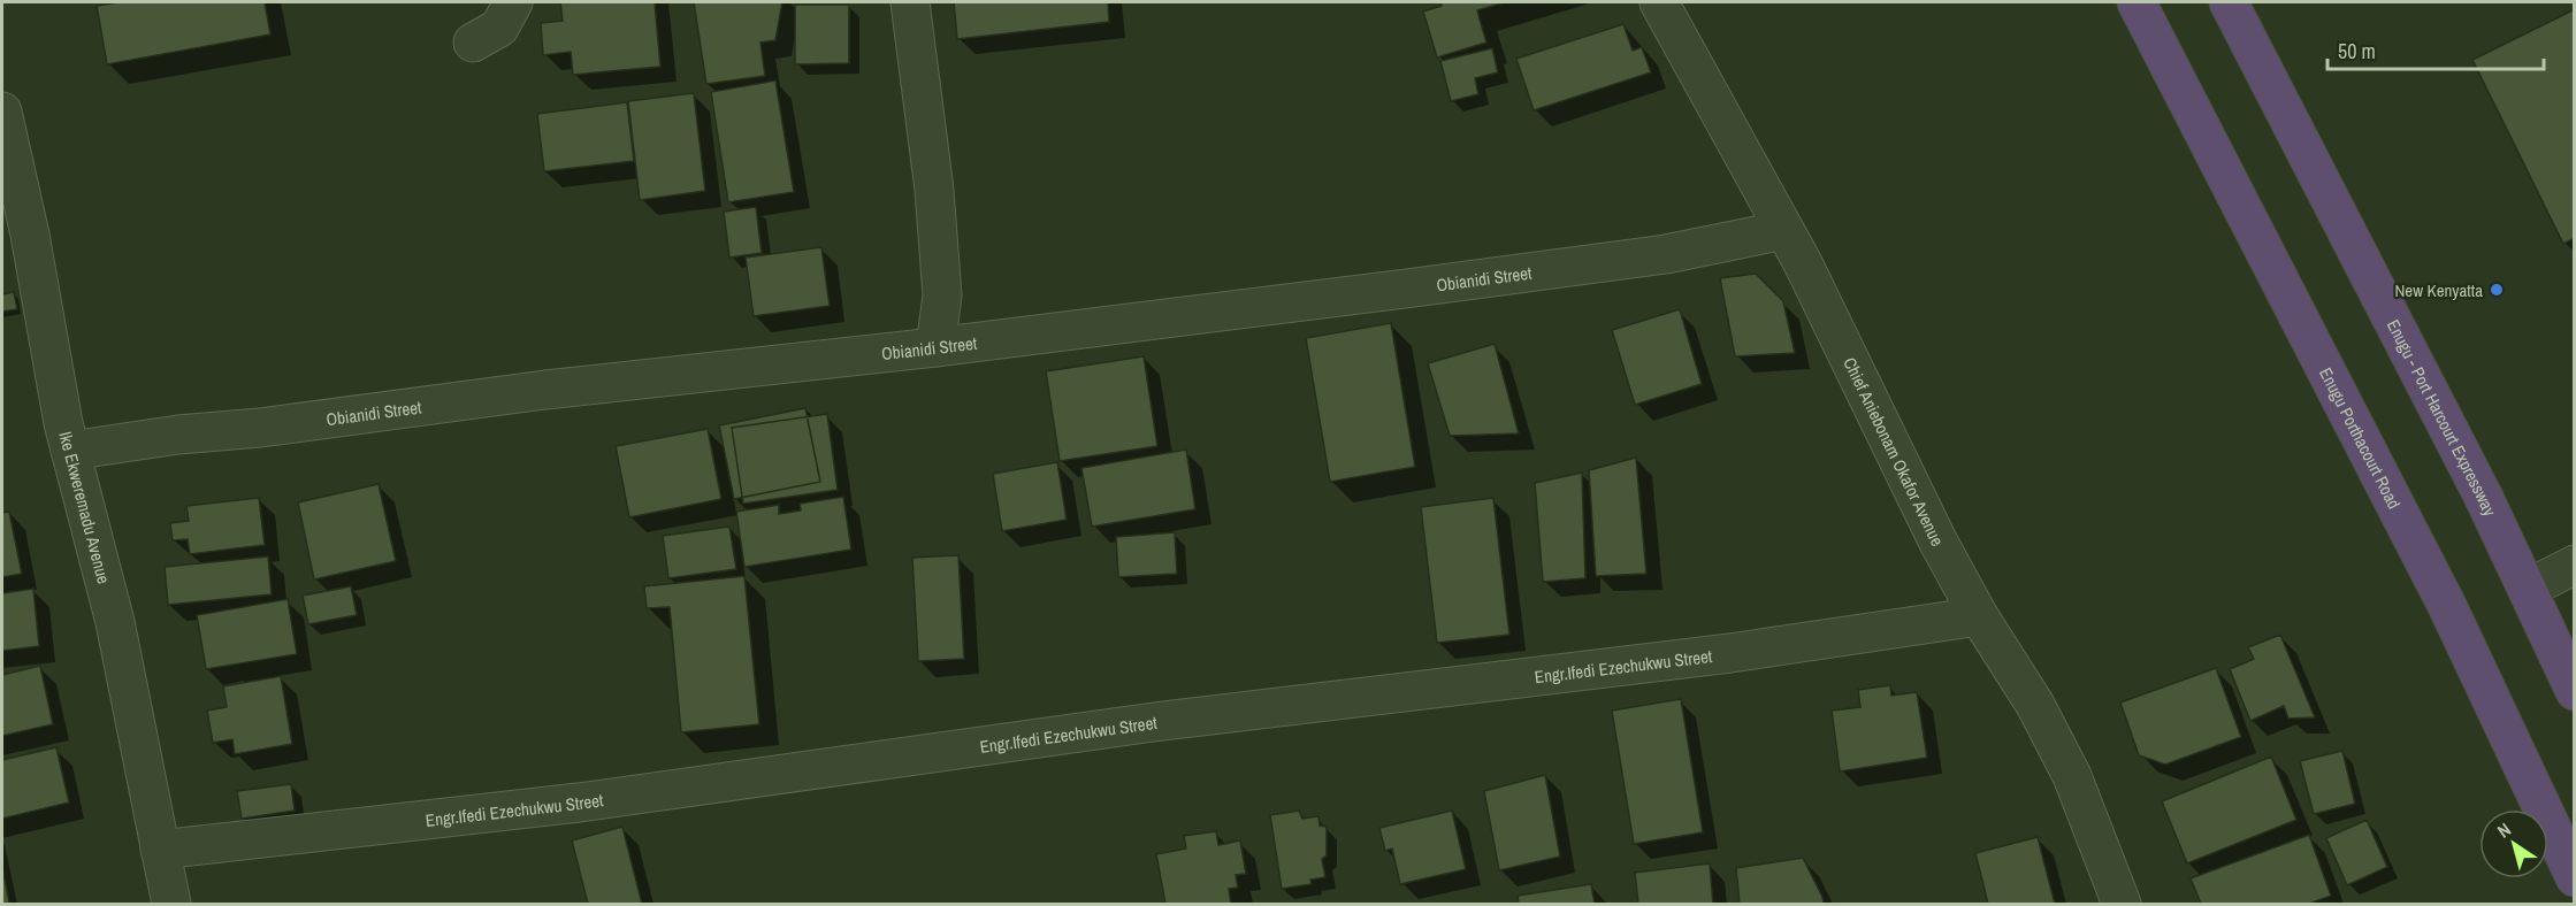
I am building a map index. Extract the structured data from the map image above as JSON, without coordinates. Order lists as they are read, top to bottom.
{
  "streets": {
    "highway": ["Enugu - Port Harcourt Expressway", "Enugu Porthacourt Road"],
    "street": [
      "Obianidi Street",
      "Chief Aniebonam Okafor Avenue",
      "Ike Ekweremadu Avenue",
      "Engr.Ifedi Ezechukwu Street"
    ]
  },
  "crossings": [
    ["Obianidi Street", "Chief Aniebonam Okafor Avenue"],
    ["Obianidi Street", "Ike Ekweremadu Avenue"],
    ["Chief Aniebonam Okafor Avenue", "Engr.Ifedi Ezechukwu Street"],
    ["Ike Ekweremadu Avenue", "Engr.Ifedi Ezechukwu Street"]
  ],
  "places": ["New Kenyatta"],
  "scale_bar": "50 m",
  "north": "top left"
}
